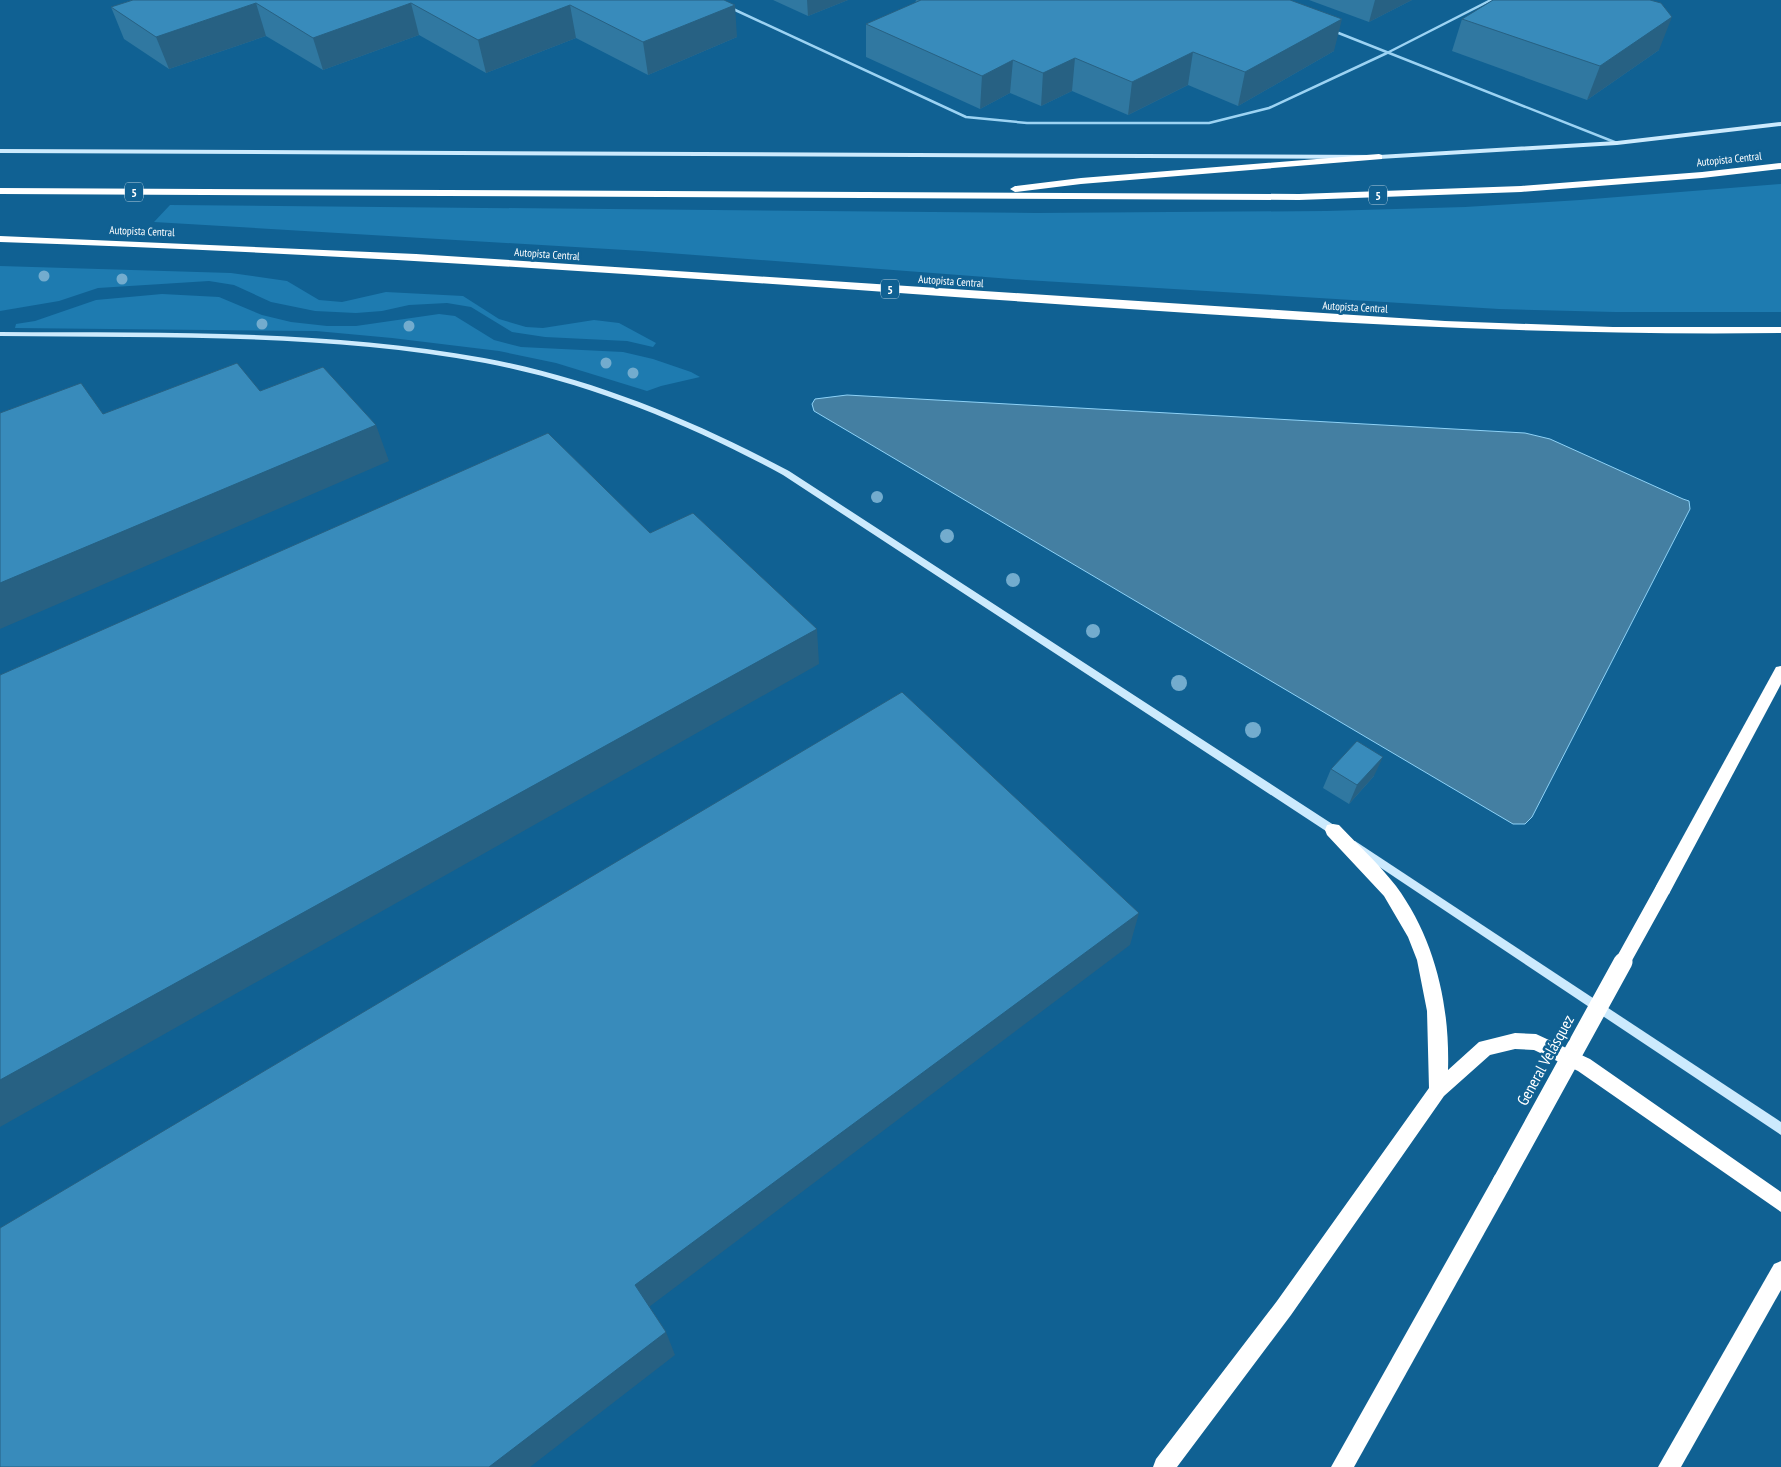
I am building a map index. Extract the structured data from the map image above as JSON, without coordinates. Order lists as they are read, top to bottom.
{
  "streets": {
    "highway": ["Autopista Central", "5", "General Velásquez"]
  }
}
